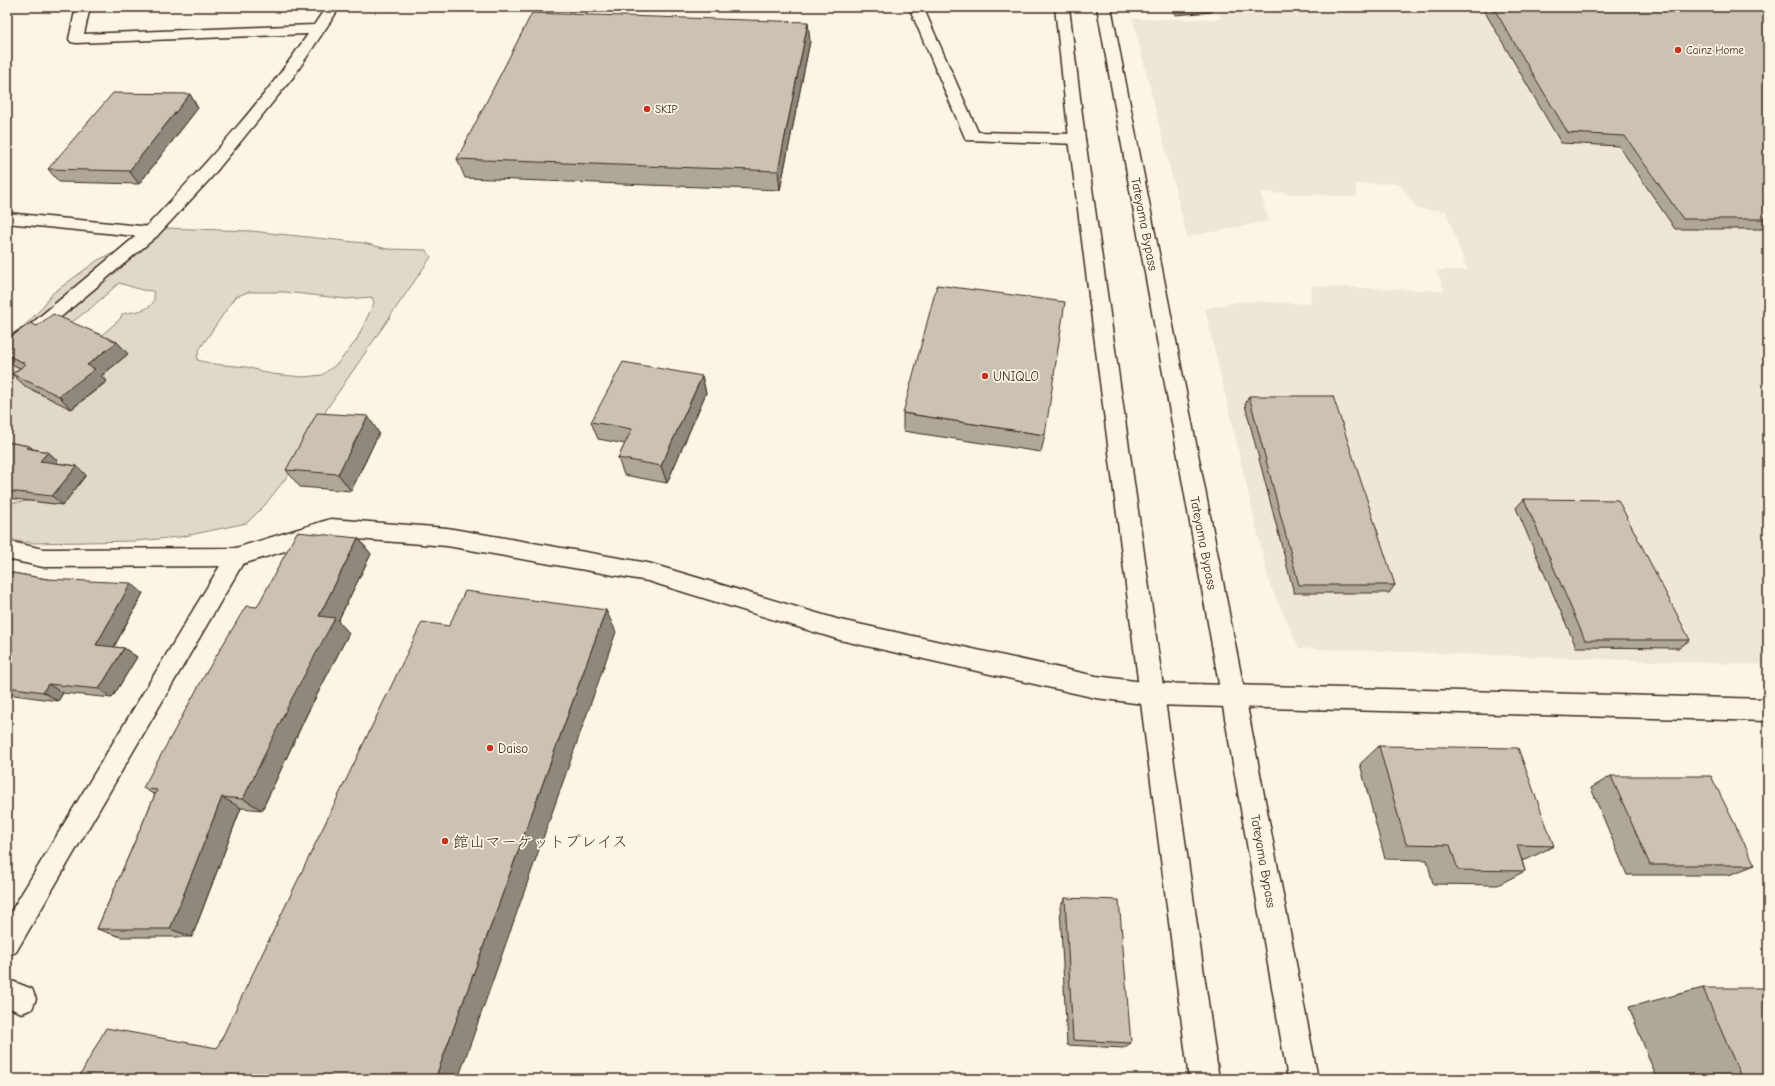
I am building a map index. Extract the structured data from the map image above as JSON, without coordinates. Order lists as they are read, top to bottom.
{
  "streets": {
    "main road": ["Tateyama Bypass"]
  },
  "places": [
    "Cainz Home",
    "SKIP",
    "UNIQLO",
    "Daiso",
    "館山マーケットプレイス"
  ]
}
